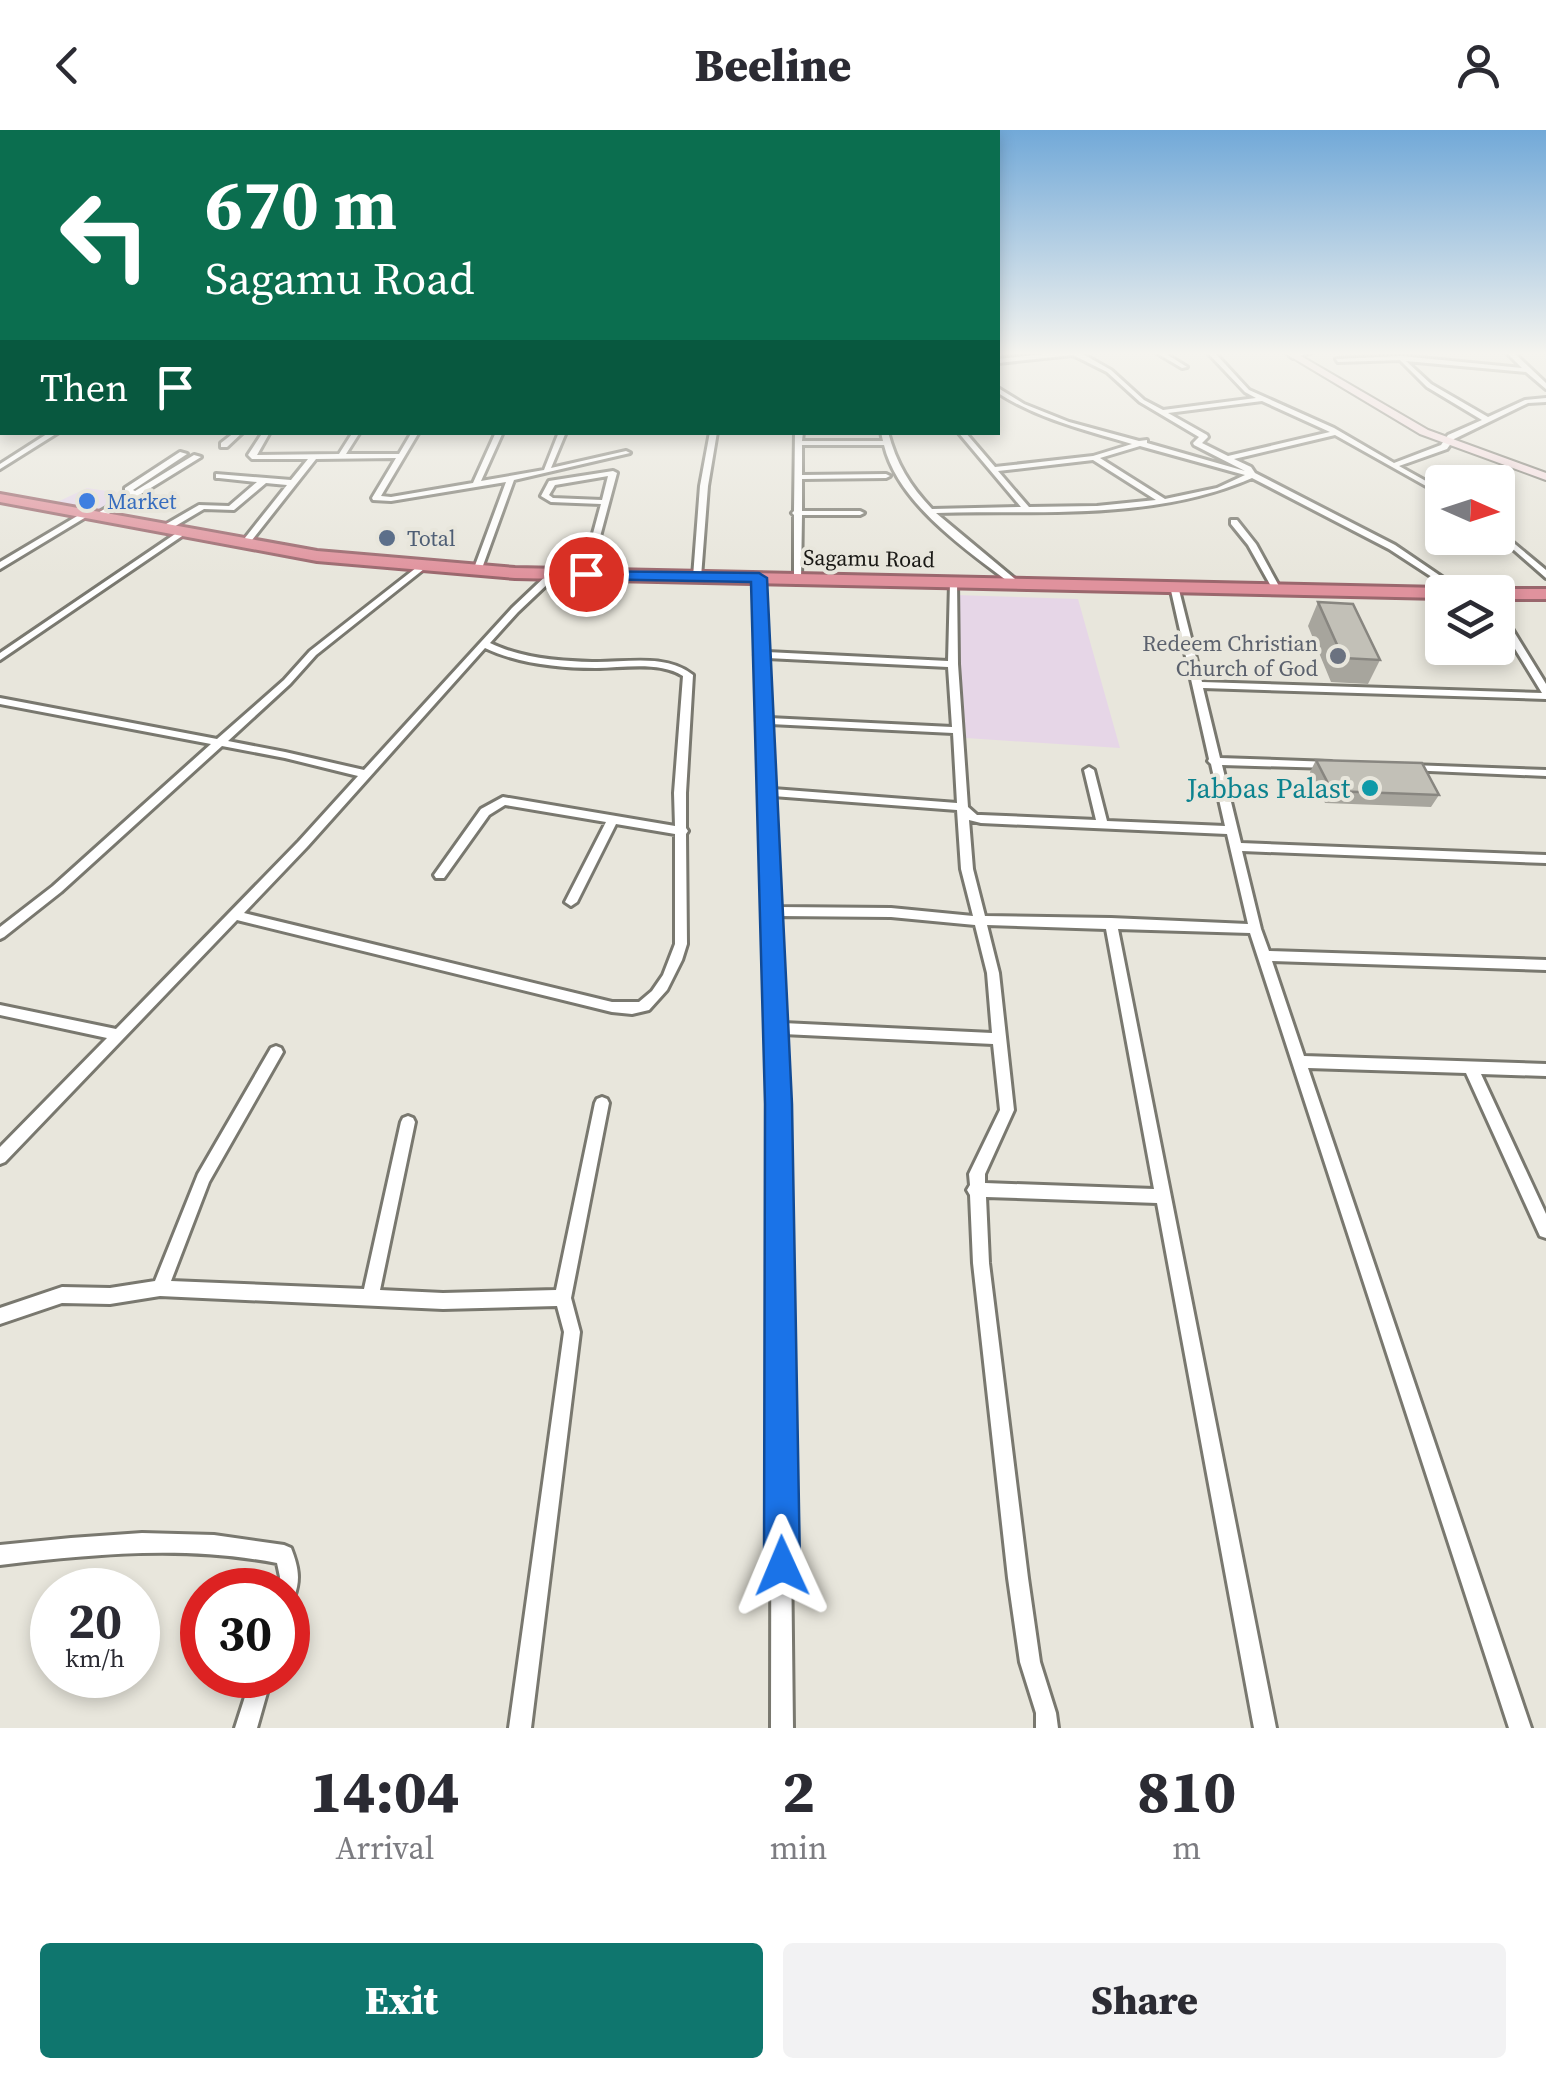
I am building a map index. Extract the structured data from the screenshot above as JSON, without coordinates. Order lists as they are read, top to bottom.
{
  "streets": {
    "highway": ["Sagamu Road"]
  },
  "places": [
    "Market",
    "Total",
    "Redeem Christian Church of God",
    "Jabbas Palast"
  ],
  "north": "right",
  "page": {
    "header": "Beeline",
    "turn": ["670 m", "Sagamu Road"],
    "then": "Then",
    "speed": "20 km/h",
    "limit": "30",
    "eta": [
      "14:04",
      "Arrival",
      "2",
      "min",
      "810",
      "m"
    ],
    "buttons": ["Exit", "Share"]
  }
}
